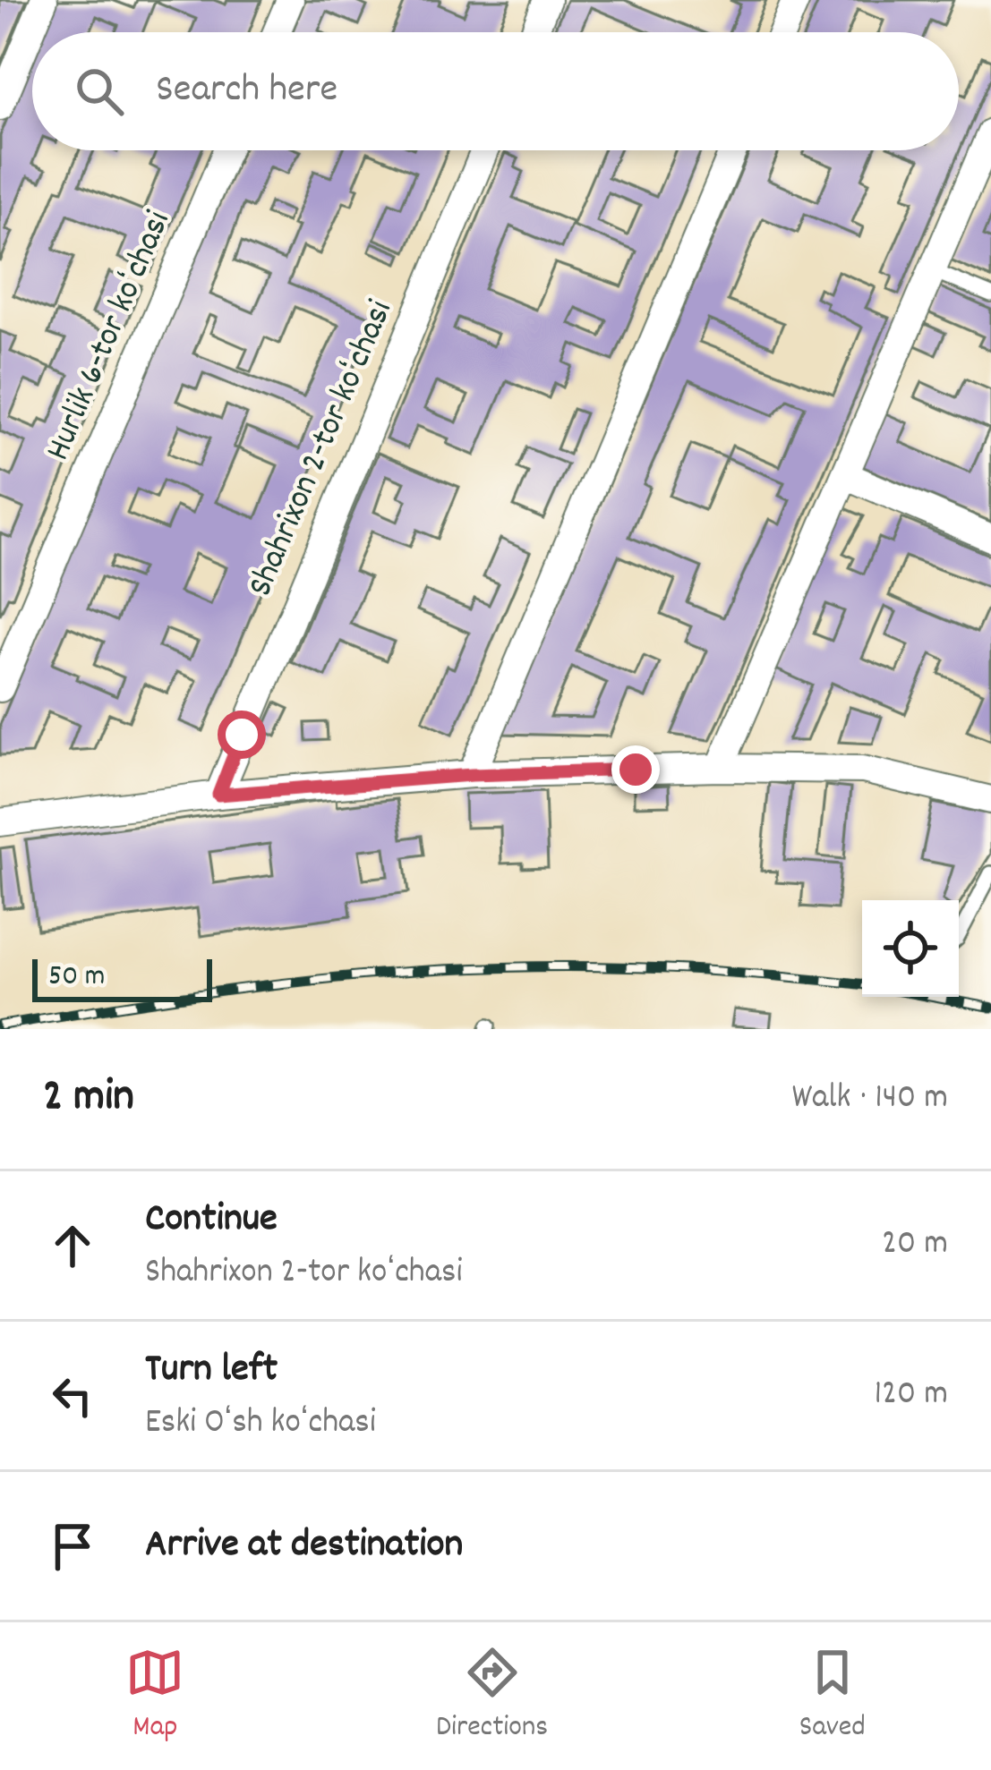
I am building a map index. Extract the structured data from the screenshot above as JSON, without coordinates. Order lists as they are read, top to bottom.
{
  "streets": {
    "street": ["Hurlik 6-tor koʻchasi", "Shahrixon 2-tor koʻchasi"]
  },
  "scale_bar": "50 m",
  "page": {
    "search": "Search here",
    "scale": "50 m",
    "heading": ["2 min", "Walk · 140 m"],
    "list": [
      ["Continue", "Shahrixon 2-tor koʻchasi", "20 m"],
      ["Turn left", "Eski Oʻsh koʻchasi", "120 m"],
      "Arrive at destination"
    ],
    "nav": ["Map", "Directions", "Saved"]
  }
}
